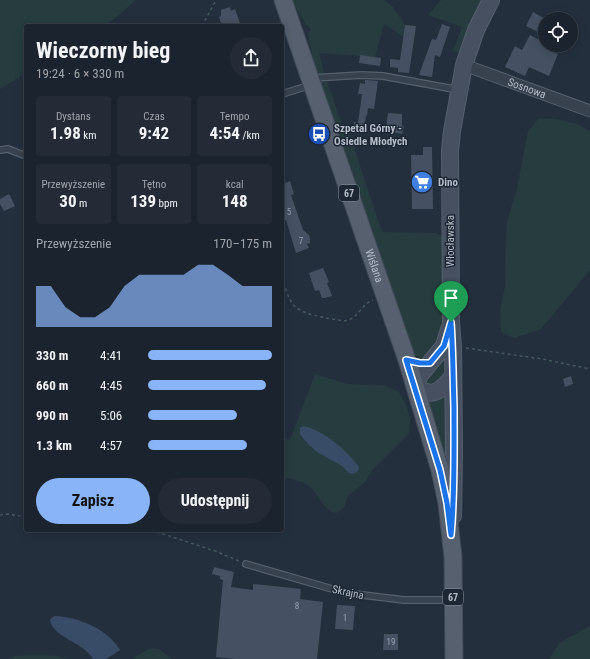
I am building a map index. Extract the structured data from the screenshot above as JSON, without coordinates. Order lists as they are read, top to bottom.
{
  "streets": {
    "main road": ["67", "Włocławska", "Wiślana"],
    "street": ["Sosnowa"],
    "lane": ["Skrajna"]
  },
  "crossings": [
    ["Sosnowa", "Włocławska"],
    ["67", "Włocławska"],
    ["67", "Wiślana"],
    ["67", "Skrajna"],
    ["Włocławska", "Wiślana"]
  ],
  "places": {
    "bus stop": ["Szpetal Górny - Osiedle Młodych"],
    "supermarket": ["Dino"]
  },
  "house_numbers": [
    "5",
    "7",
    "8",
    "1",
    "19"
  ],
  "page": {
    "heading": ["Wieczorny bieg", "19:24 · 6 × 330 m"],
    "stats": [
      ["Dystans", "1.98 km"],
      ["Czas", "9:42"],
      ["Tempo", "4:54 /km"],
      ["Przewyższenie", "30 m"],
      ["Tętno", "139 bpm"],
      ["kcal", "148"]
    ],
    "chart": ["Przewyższenie", "170–175 m"],
    "list": [
      {
        "name": "330 m",
        "note": "4:41"
      },
      {
        "name": "660 m",
        "note": "4:45"
      },
      {
        "name": "990 m",
        "note": "5:06"
      },
      {
        "name": "1.3 km",
        "note": "4:57"
      }
    ],
    "buttons": ["Zapisz", "Udostępnij"]
  }
}
